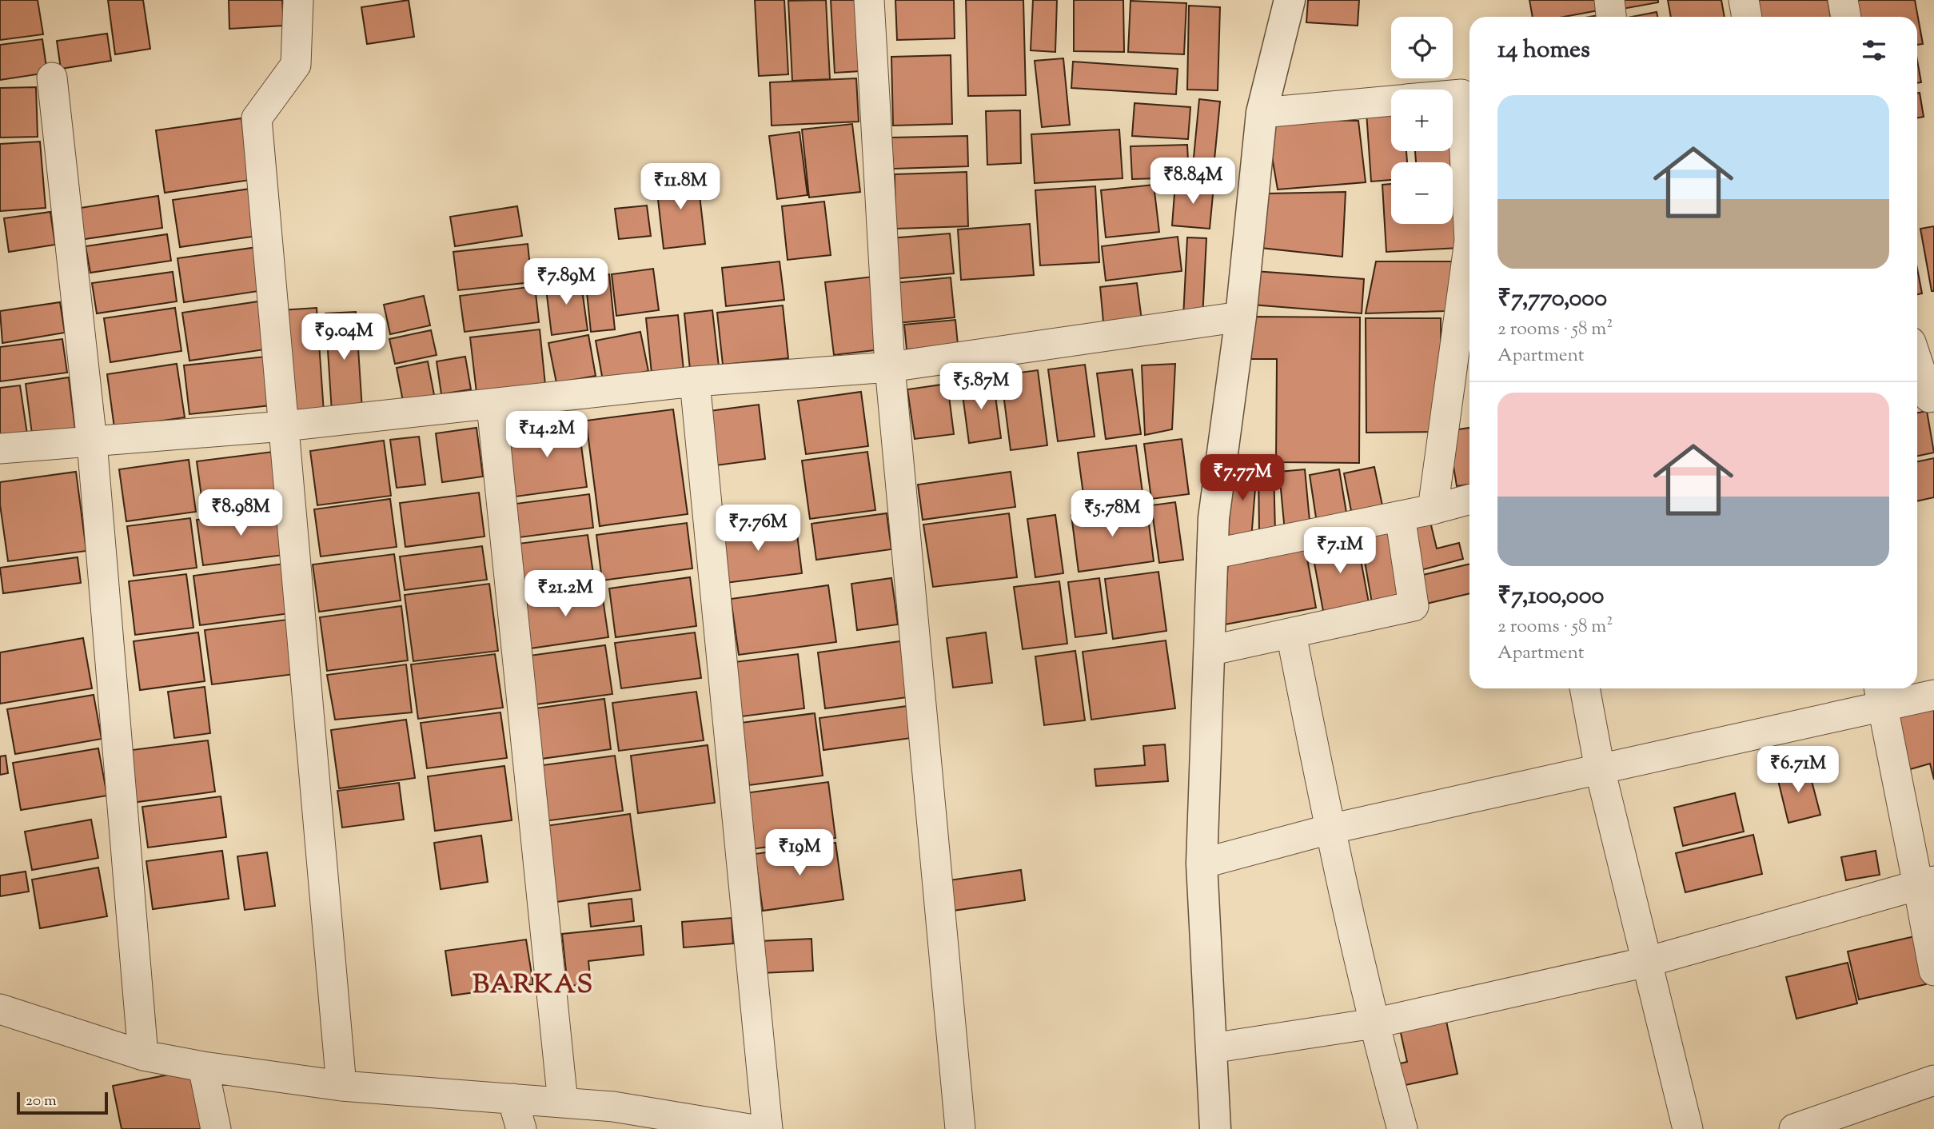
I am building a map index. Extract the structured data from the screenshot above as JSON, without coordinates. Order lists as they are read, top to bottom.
{
  "districts": ["BARKAS"],
  "scale_bar": "20 m",
  "page": {
    "map_buttons": ["+", "−"],
    "heading": "14 homes",
    "list": [
      {
        "name": "₹7,770,000",
        "note": "2 rooms · 58 m² · Apartment"
      },
      {
        "name": "₹7,100,000",
        "note": "2 rooms · 58 m² · Apartment"
      }
    ],
    "price": [
      "₹8.84M",
      "₹11.8M",
      "₹7.89M",
      "₹9.04M",
      "₹5.87M",
      "₹14.2M",
      "₹7.77M",
      "₹8.98M",
      "₹5.78M",
      "₹7.76M",
      "₹7.1M",
      "₹21.2M",
      "₹6.71M",
      "₹19M"
    ],
    "scale": "20 m"
  }
}
